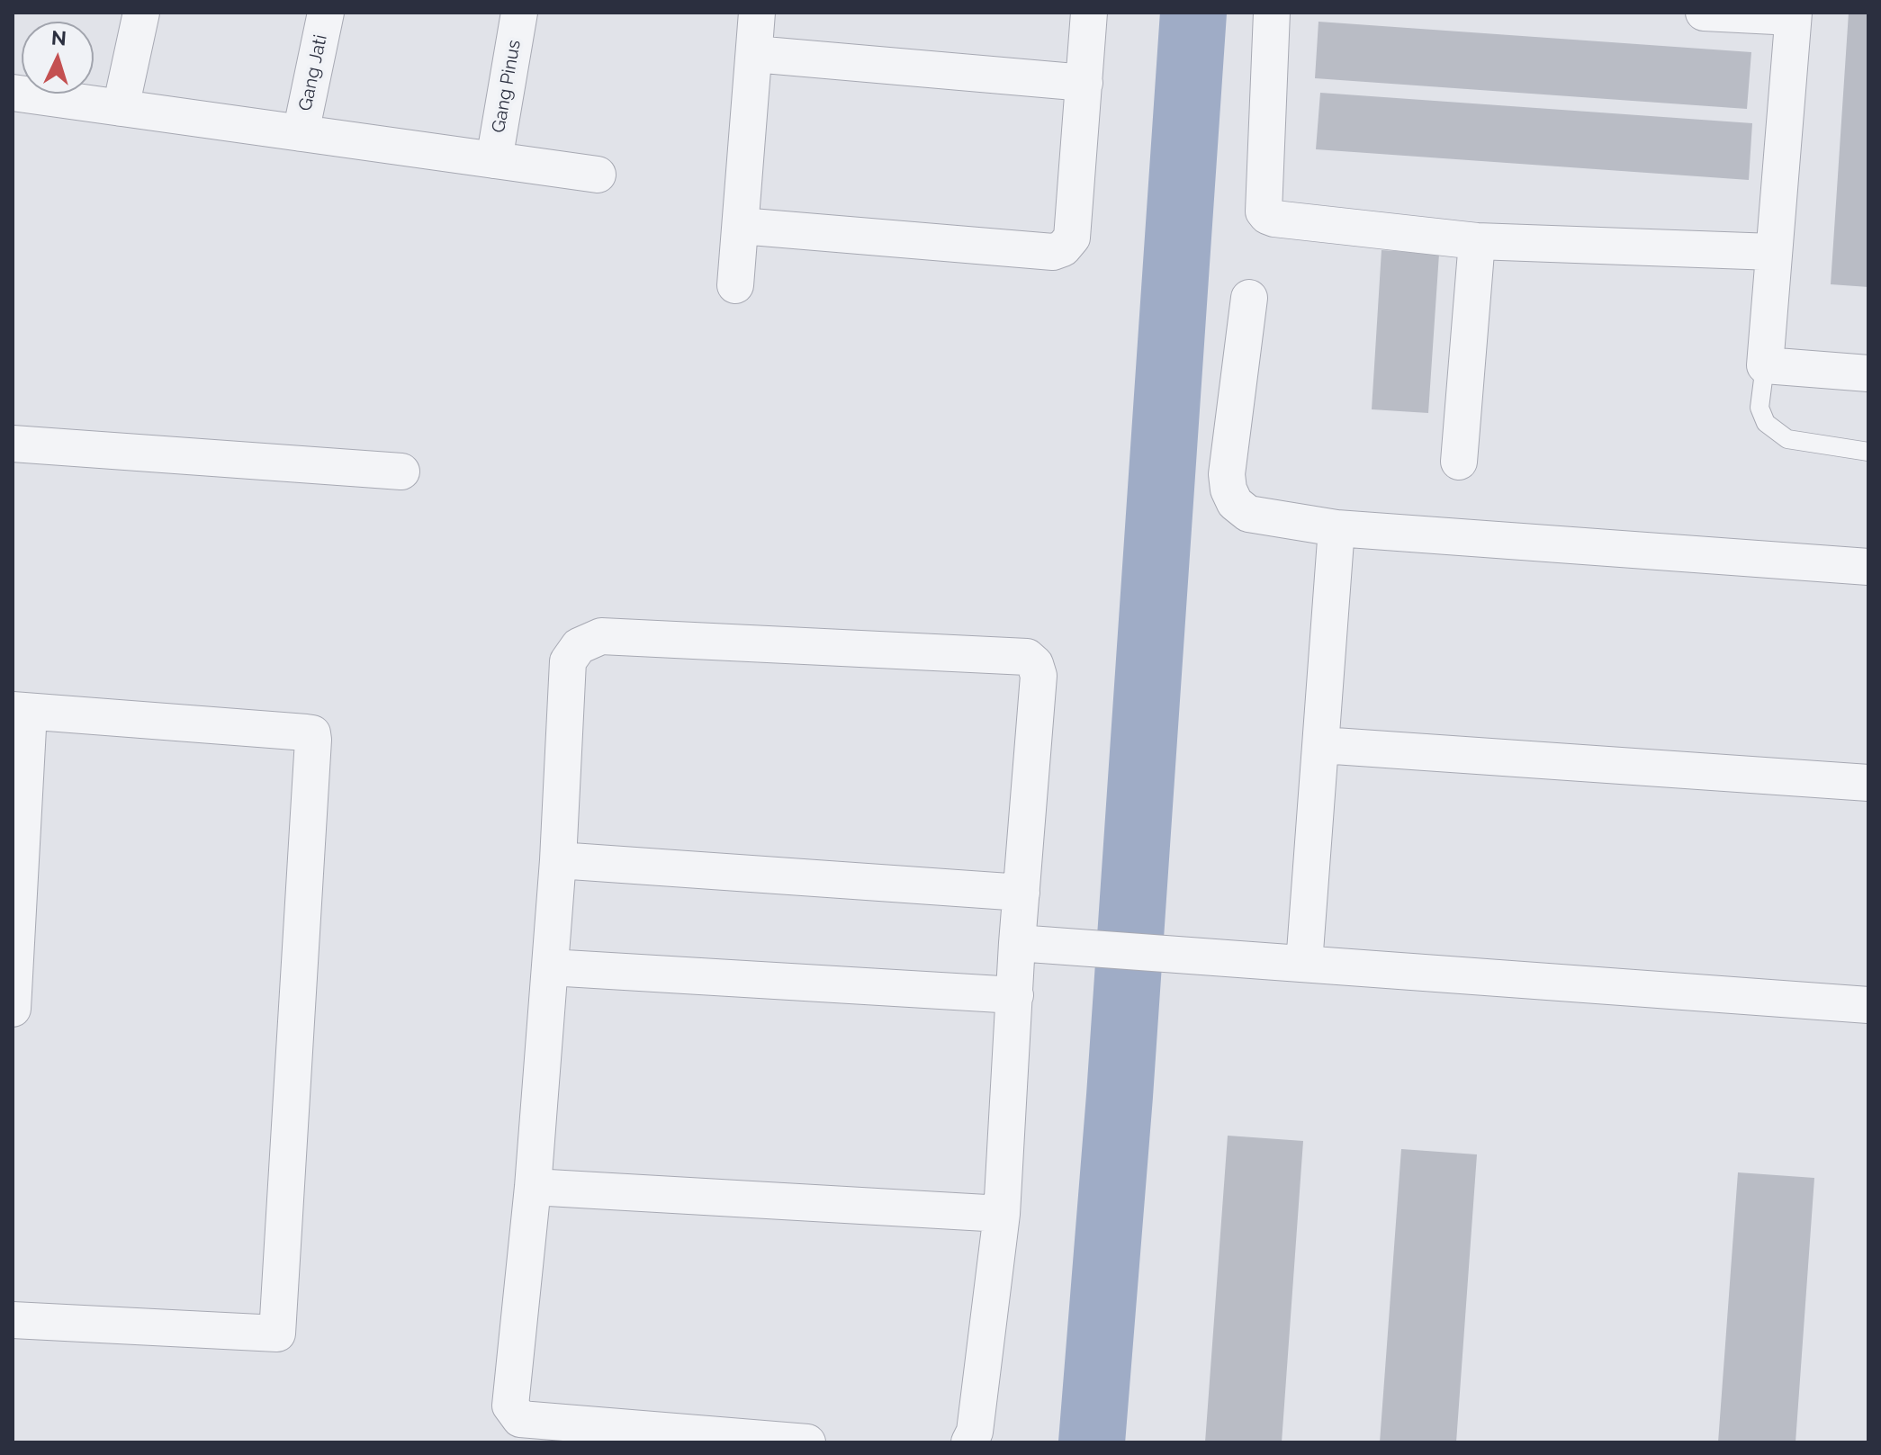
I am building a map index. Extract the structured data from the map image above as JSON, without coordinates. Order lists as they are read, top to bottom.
{
  "streets": {
    "street": ["Gang Jati", "Gang Pinus"]
  },
  "north": "top"
}
